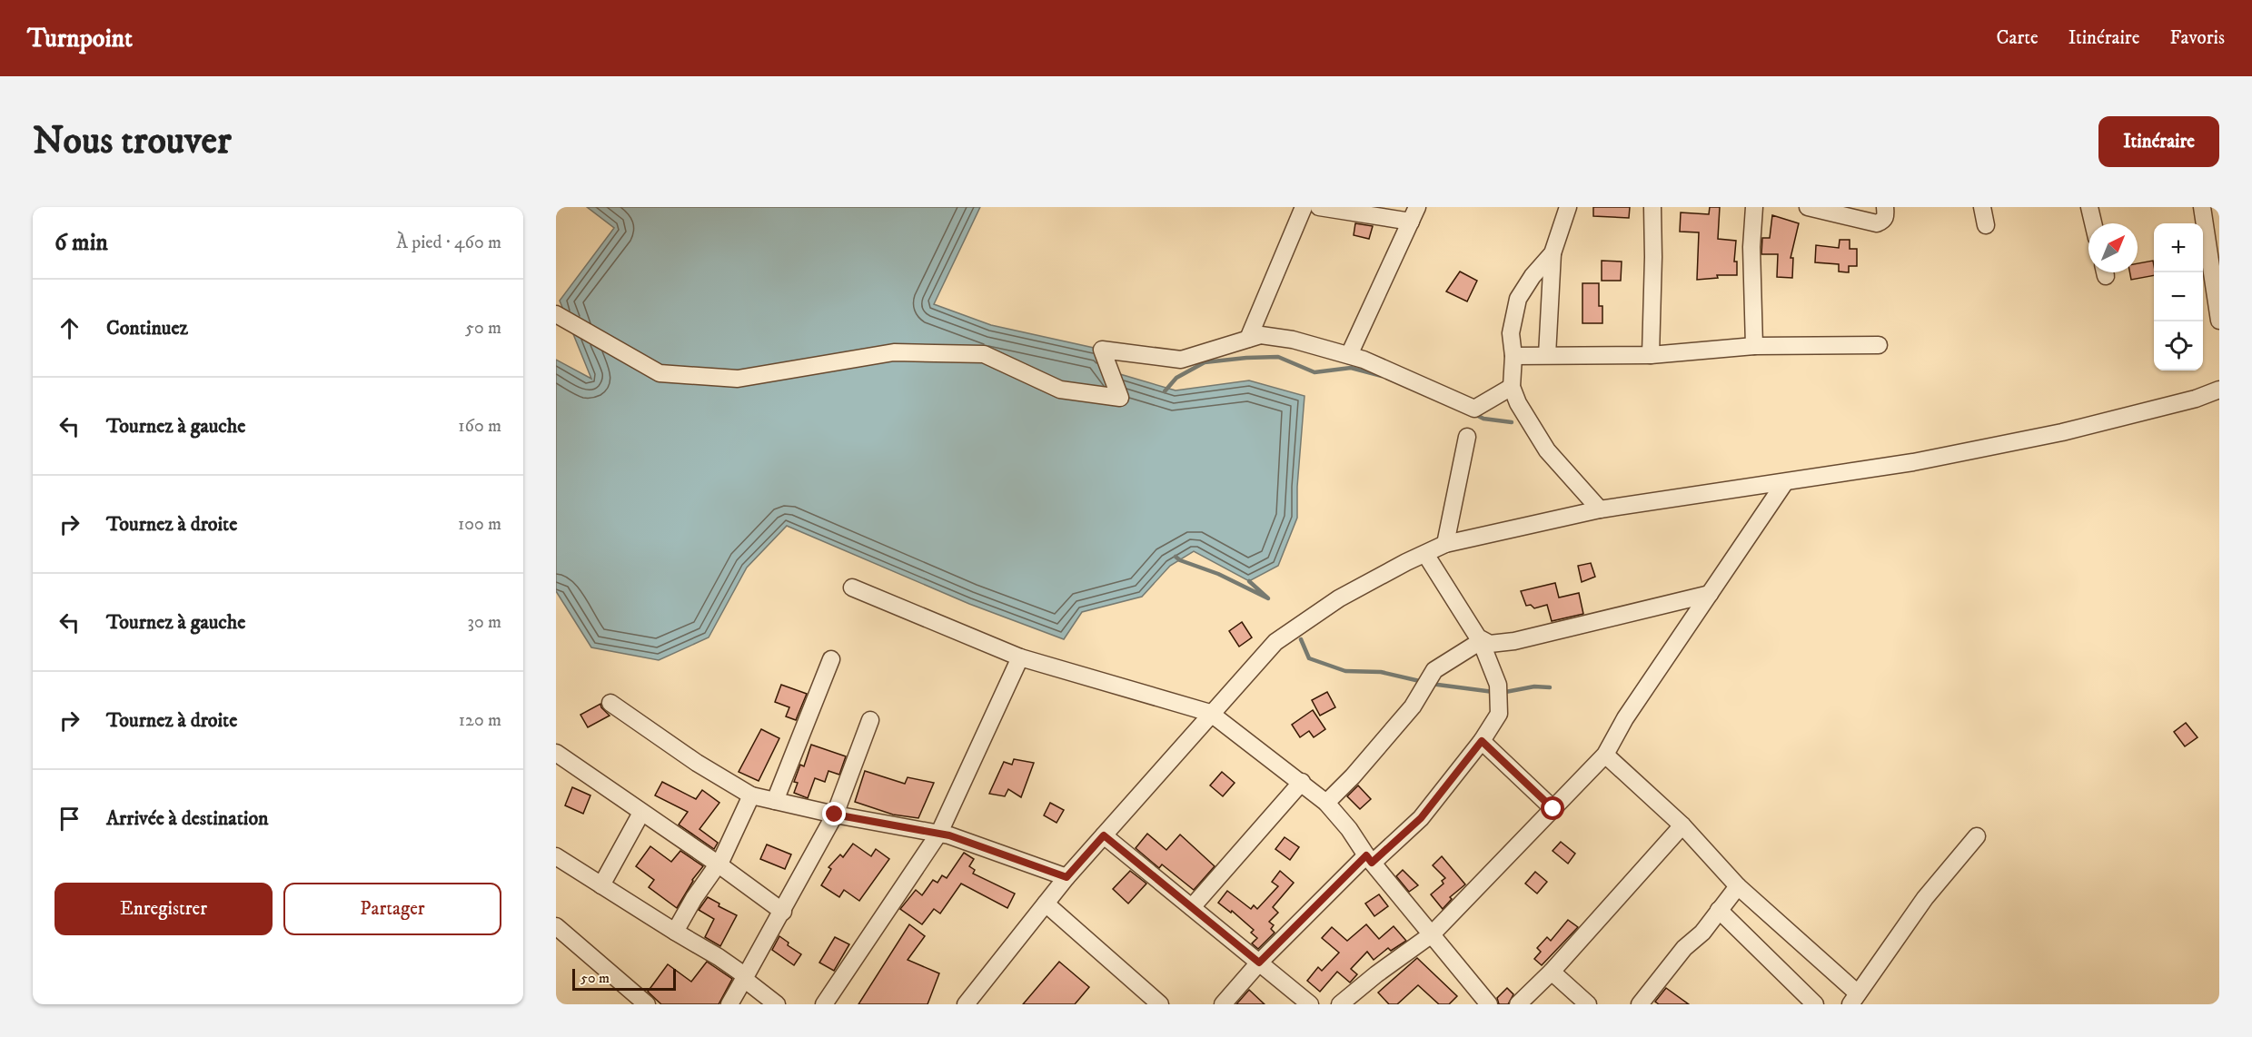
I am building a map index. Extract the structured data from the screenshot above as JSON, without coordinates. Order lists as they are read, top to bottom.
{
  "scale_bar": "50 m",
  "north": "top right",
  "page": {
    "header": "Turnpoint",
    "nav": ["Carte", "Itinéraire", "Favoris"],
    "buttons": [
      "Itinéraire",
      ["Enregistrer", "Partager"]
    ],
    "title": "Nous trouver",
    "heading": ["6 min", "À pied · 460 m"],
    "map_buttons": ["+", "−"],
    "list": [
      ["Continuez", "50 m"],
      ["Tournez à gauche", "160 m"],
      ["Tournez à droite", "100 m"],
      ["Tournez à gauche", "30 m"],
      ["Tournez à droite", "120 m"],
      "Arrivée à destination"
    ],
    "scale": "50 m"
  }
}
